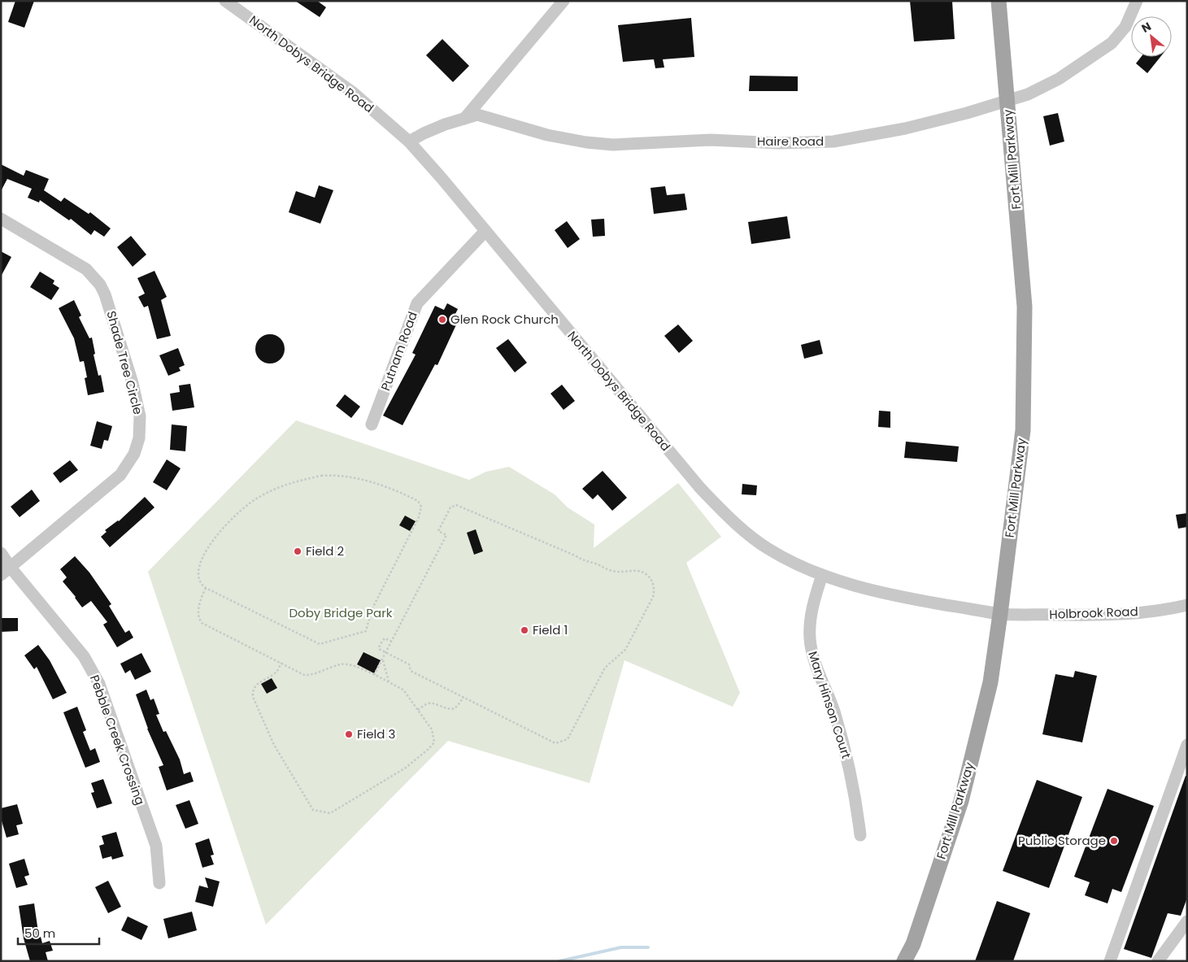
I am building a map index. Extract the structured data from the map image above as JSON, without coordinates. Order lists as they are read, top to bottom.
{
  "streets": {
    "main road": ["Fort Mill Parkway"],
    "street": [
      "North Dobys Bridge Road",
      "Haire Road",
      "Putnam Road",
      "Shade Tree Circle",
      "Holbrook Road",
      "Mary Hinson Court",
      "Pebble Creek Crossing"
    ]
  },
  "crossings": [
    ["North Dobys Bridge Road", "Haire Road"],
    ["North Dobys Bridge Road", "Fort Mill Parkway"],
    ["North Dobys Bridge Road", "Putnam Road"],
    ["North Dobys Bridge Road", "Holbrook Road"],
    ["North Dobys Bridge Road", "Mary Hinson Court"],
    ["Haire Road", "Fort Mill Parkway"],
    ["Fort Mill Parkway", "Holbrook Road"],
    ["Shade Tree Circle", "Pebble Creek Crossing"]
  ],
  "parks": ["Doby Bridge Park"],
  "places": [
    "Glen Rock Church",
    "Field 2",
    "Field 1",
    "Field 3",
    "Public Storage"
  ],
  "scale_bar": "50 m",
  "north": "top left"
}
